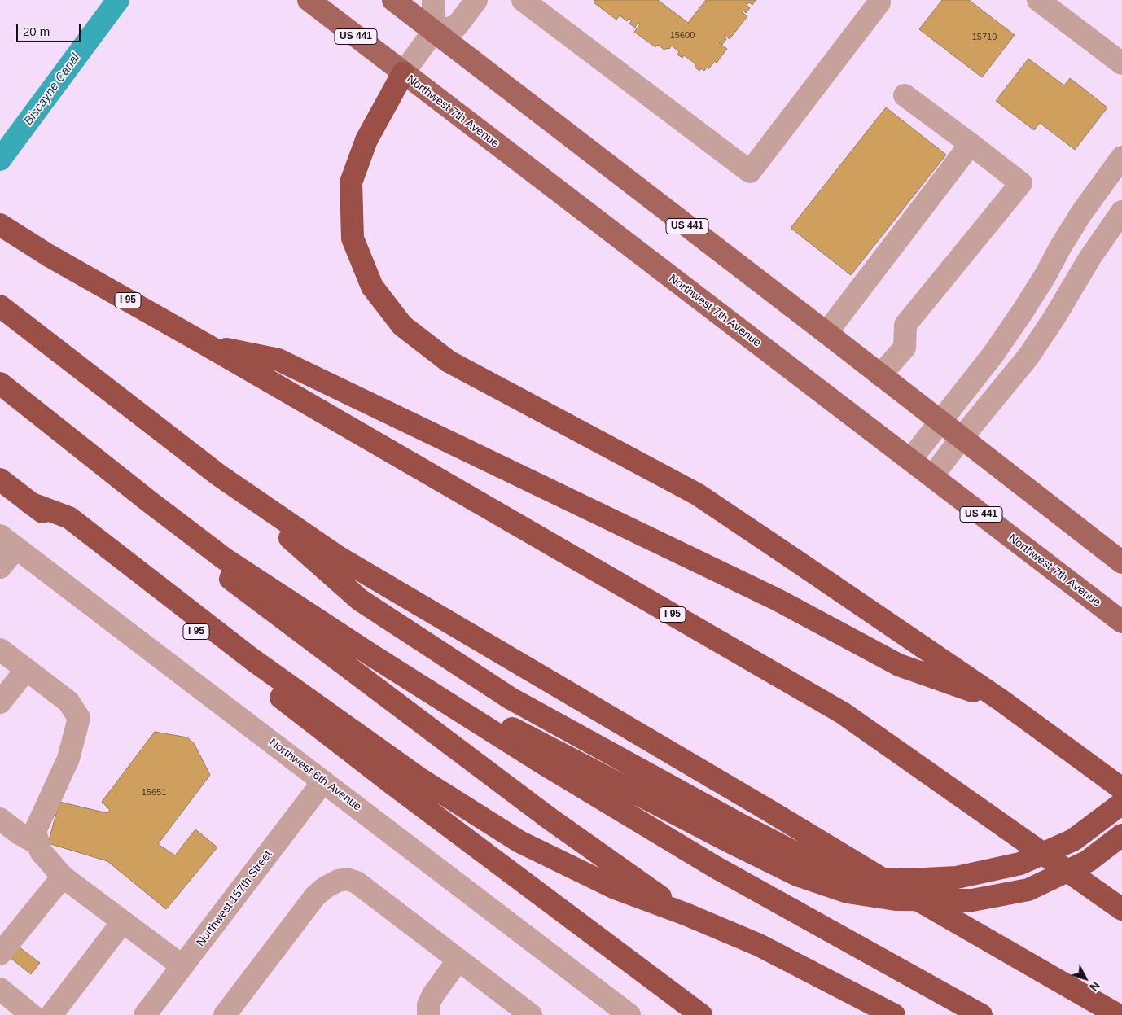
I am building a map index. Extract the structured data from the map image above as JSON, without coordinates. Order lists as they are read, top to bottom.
{
  "streets": {
    "highway": ["I 95"],
    "main road": ["US 441", "Northwest 7th Avenue"],
    "street": ["Northwest 6th Avenue", "Northwest 157th Street"]
  },
  "crossings": [
    ["Northwest 6th Avenue", "Northwest 157th Street"]
  ],
  "water": ["Biscayne Canal"],
  "house_numbers": ["15600", "15710", "15651"],
  "scale_bar": "20 m",
  "north": "bottom right"
}
